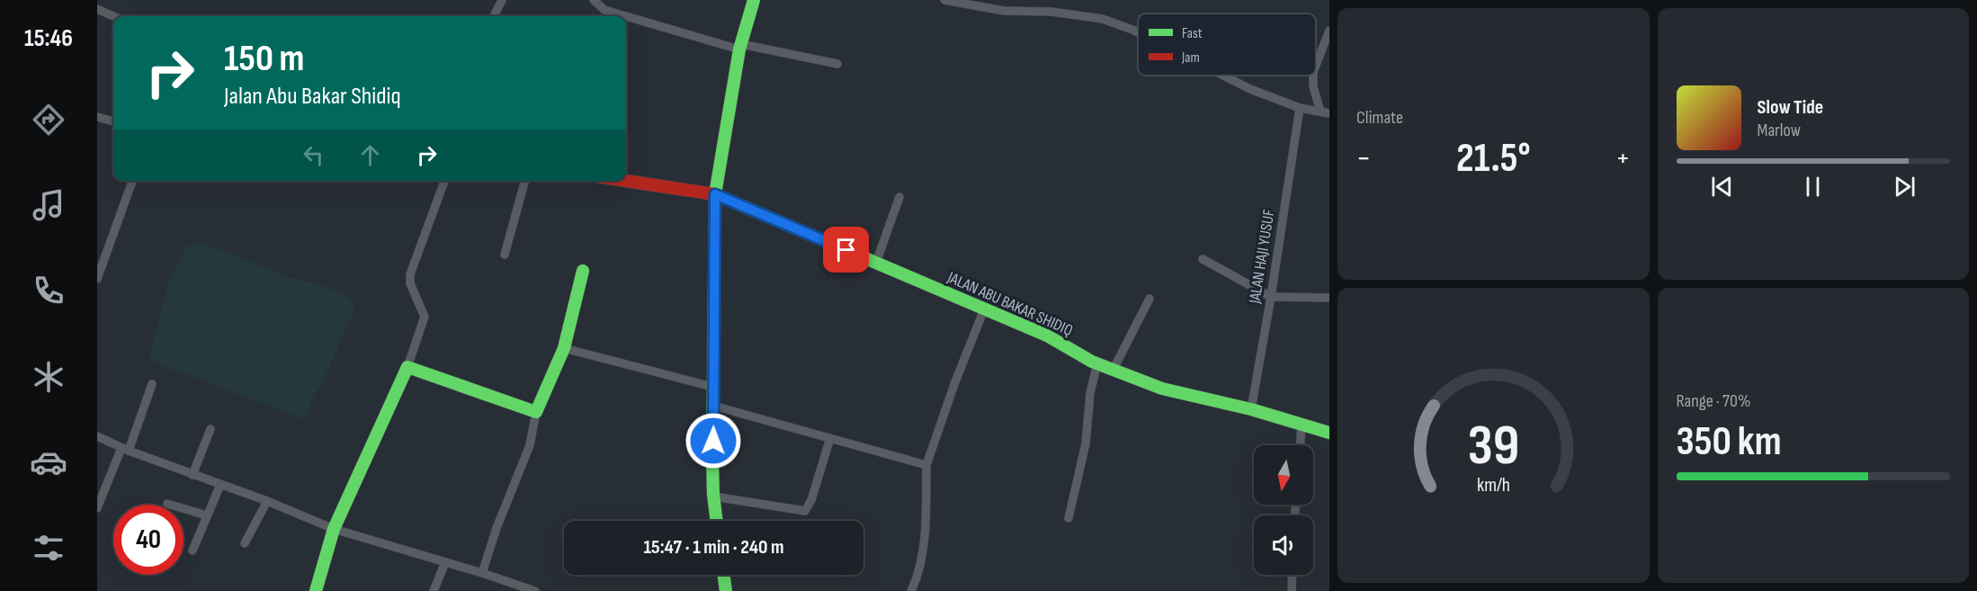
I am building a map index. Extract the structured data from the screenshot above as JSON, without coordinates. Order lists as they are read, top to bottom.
{
  "streets": {
    "street": ["JALAN HAJI YUSUF", "JALAN ABU BAKAR SHIDIQ"]
  },
  "crossings": [
    ["JALAN HAJI YUSUF", "JALAN ABU BAKAR SHIDIQ"]
  ],
  "legend": ["Fast", "Jam"],
  "north": "bottom",
  "page": {
    "tabs": "15:46",
    "tile": [
      "Climate",
      ["Range · 70%", "350 km"]
    ],
    "turn": ["150 m", "Jalan Abu Bakar Shidiq"],
    "song": ["Slow Tide", "Marlow"],
    "heat": ["−", "21.5°", "+"],
    "limit": "40",
    "trip": "15:47 · 1 min · 240 m",
    "gauge": ["39", "km/h"]
  }
}
